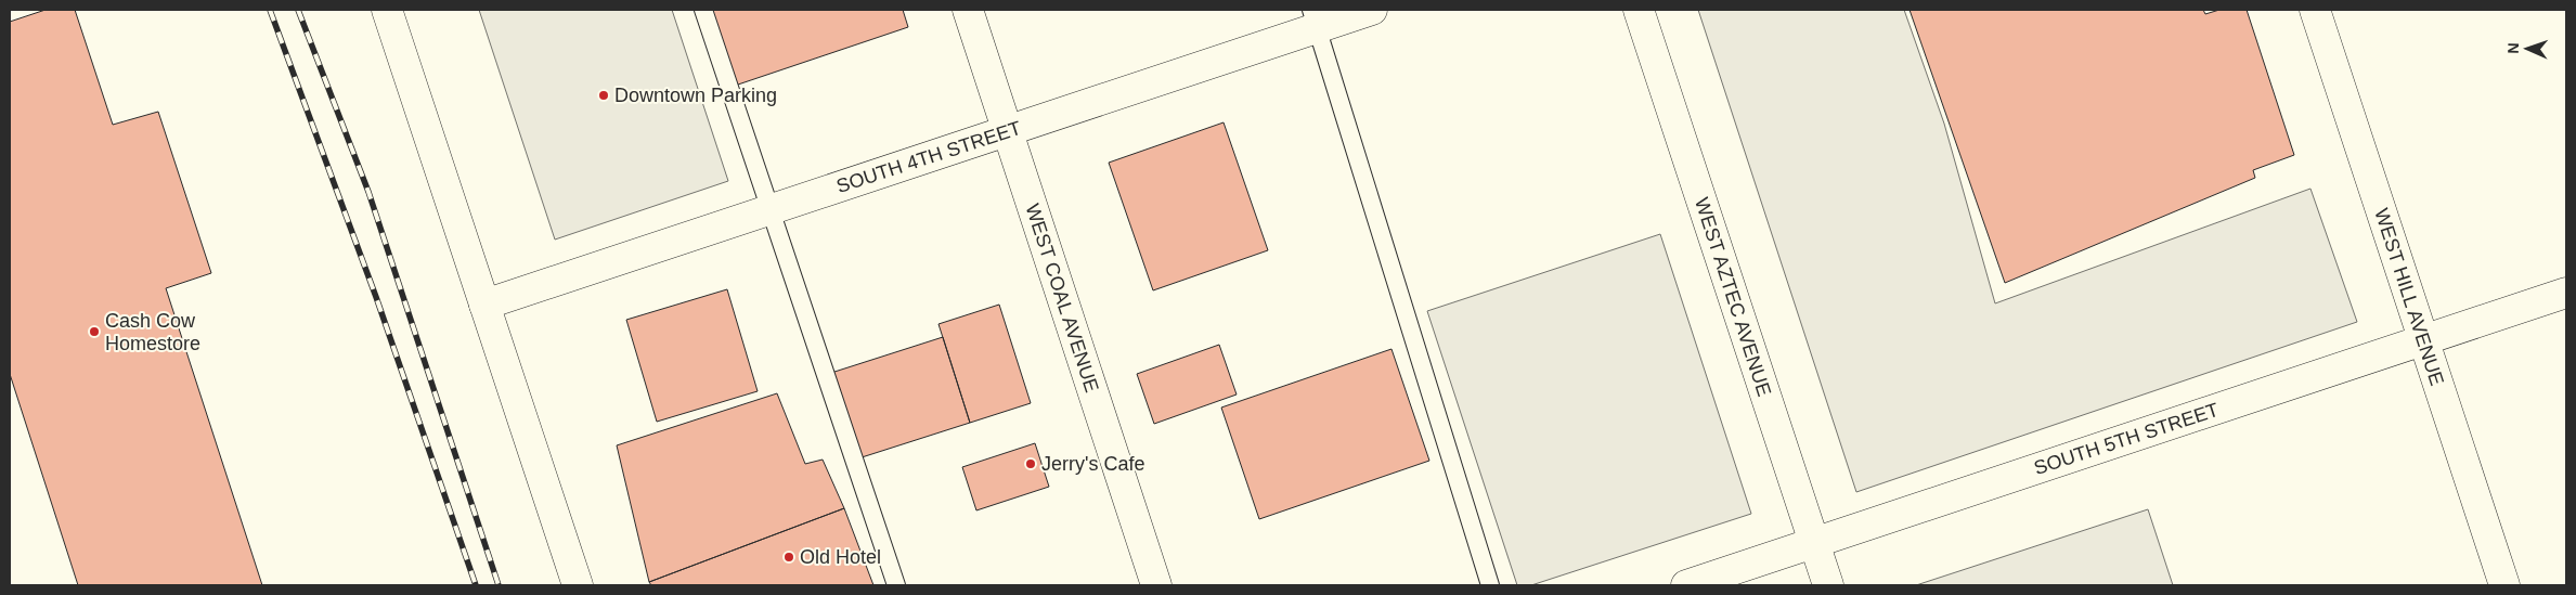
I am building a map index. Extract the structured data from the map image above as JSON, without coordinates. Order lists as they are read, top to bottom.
{
  "streets": {
    "street": [
      "SOUTH 4TH STREET",
      "WEST AZTEC AVENUE",
      "WEST HILL AVENUE",
      "WEST COAL AVENUE",
      "SOUTH 5TH STREET"
    ]
  },
  "crossings": [
    ["SOUTH 4TH STREET", "WEST COAL AVENUE"],
    ["WEST AZTEC AVENUE", "SOUTH 5TH STREET"],
    ["WEST HILL AVENUE", "SOUTH 5TH STREET"]
  ],
  "places": [
    "Downtown Parking",
    "Cash Cow Homestore",
    "Jerry's Cafe",
    "Old Hotel"
  ],
  "north": "left"
}
